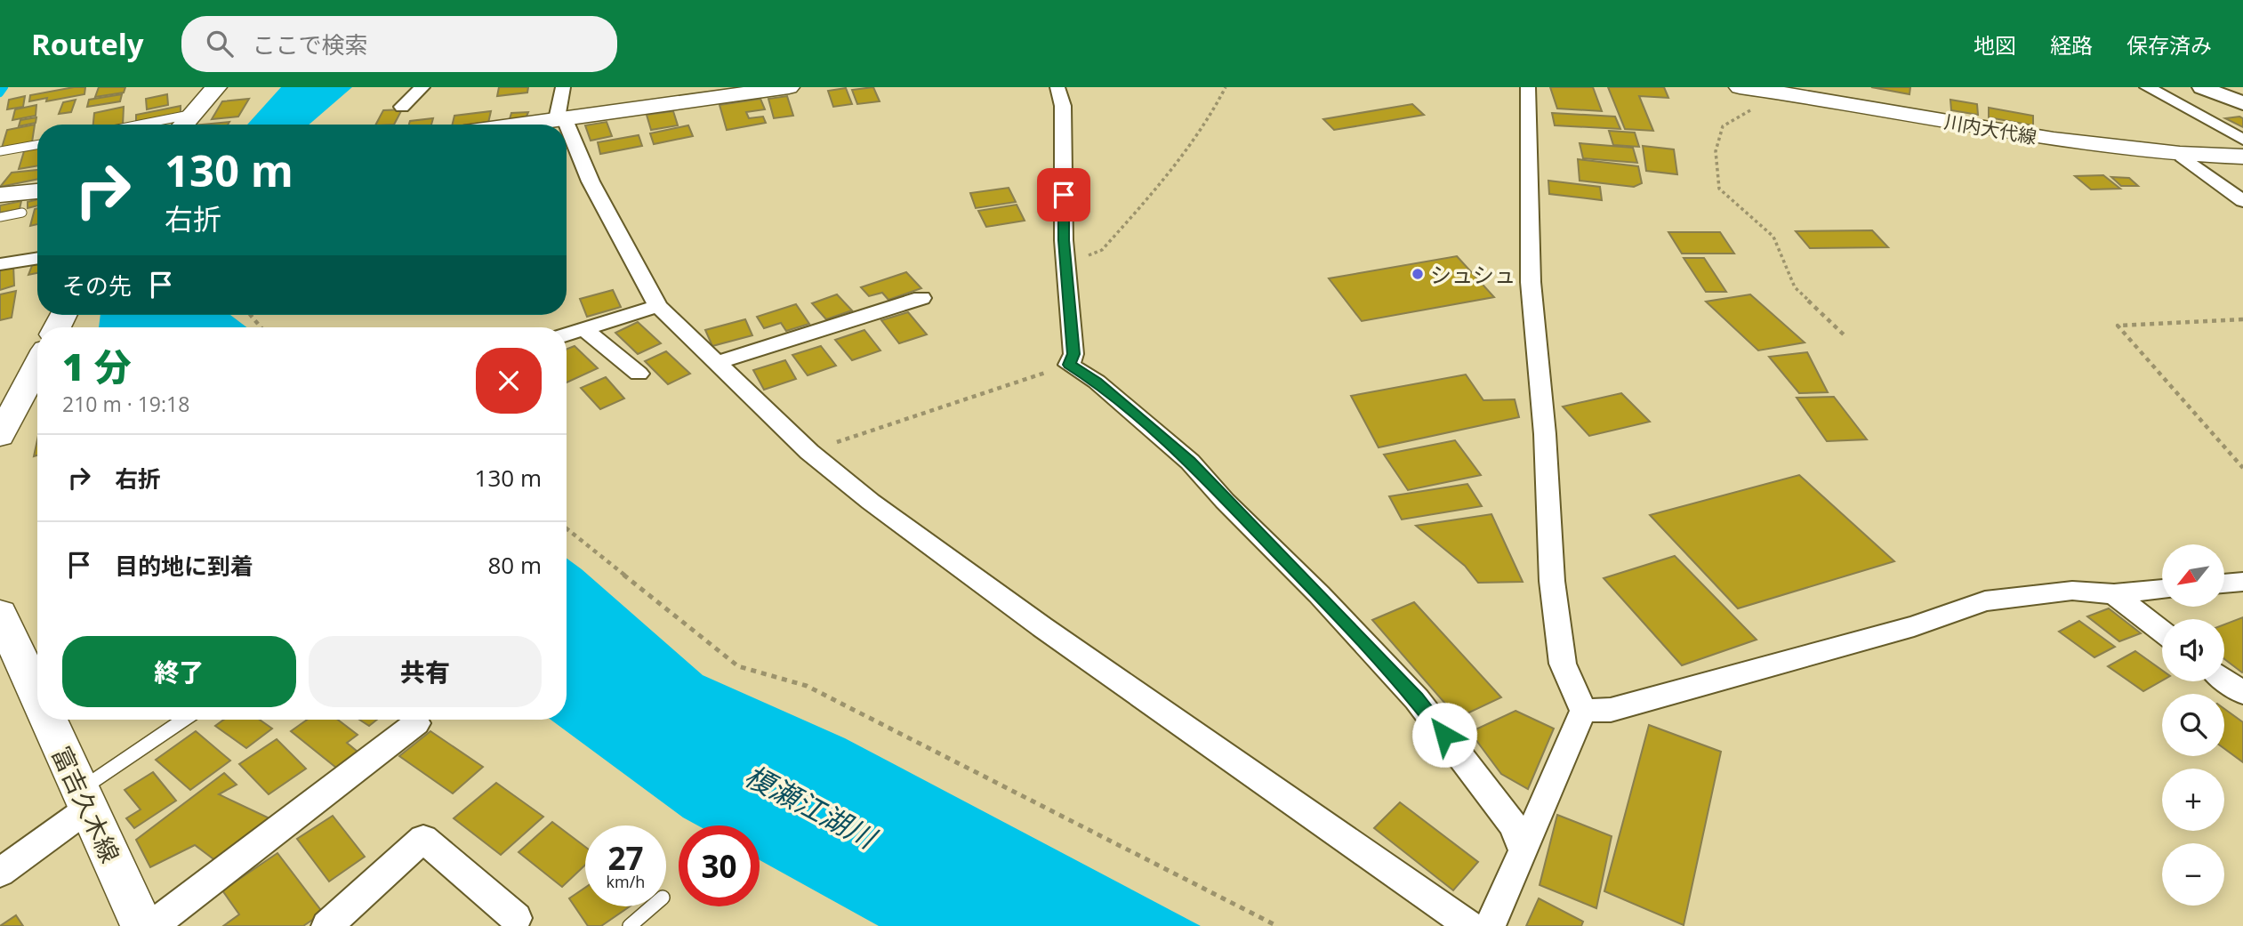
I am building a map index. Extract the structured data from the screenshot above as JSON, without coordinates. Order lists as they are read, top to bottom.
{
  "streets": {
    "main road": ["川内大代線", "富吉久木線"]
  },
  "water": ["榎瀬江湖川"],
  "places": ["シュシュ"],
  "north": "bottom left",
  "page": {
    "header": "Routely",
    "search": "ここで検索",
    "nav": ["地図", "経路", "保存済み"],
    "turn": ["130 m", "右折"],
    "then": "その先",
    "heading": ["1 分", "210 m · 19:18"],
    "list": [
      {
        "name": "右折",
        "value": "130 m"
      },
      {
        "name": "目的地に到着",
        "value": "80 m"
      }
    ],
    "map_buttons": ["+", "−"],
    "buttons": ["終了", "共有"],
    "speed": "27 km/h",
    "limit": "30"
  }
}
